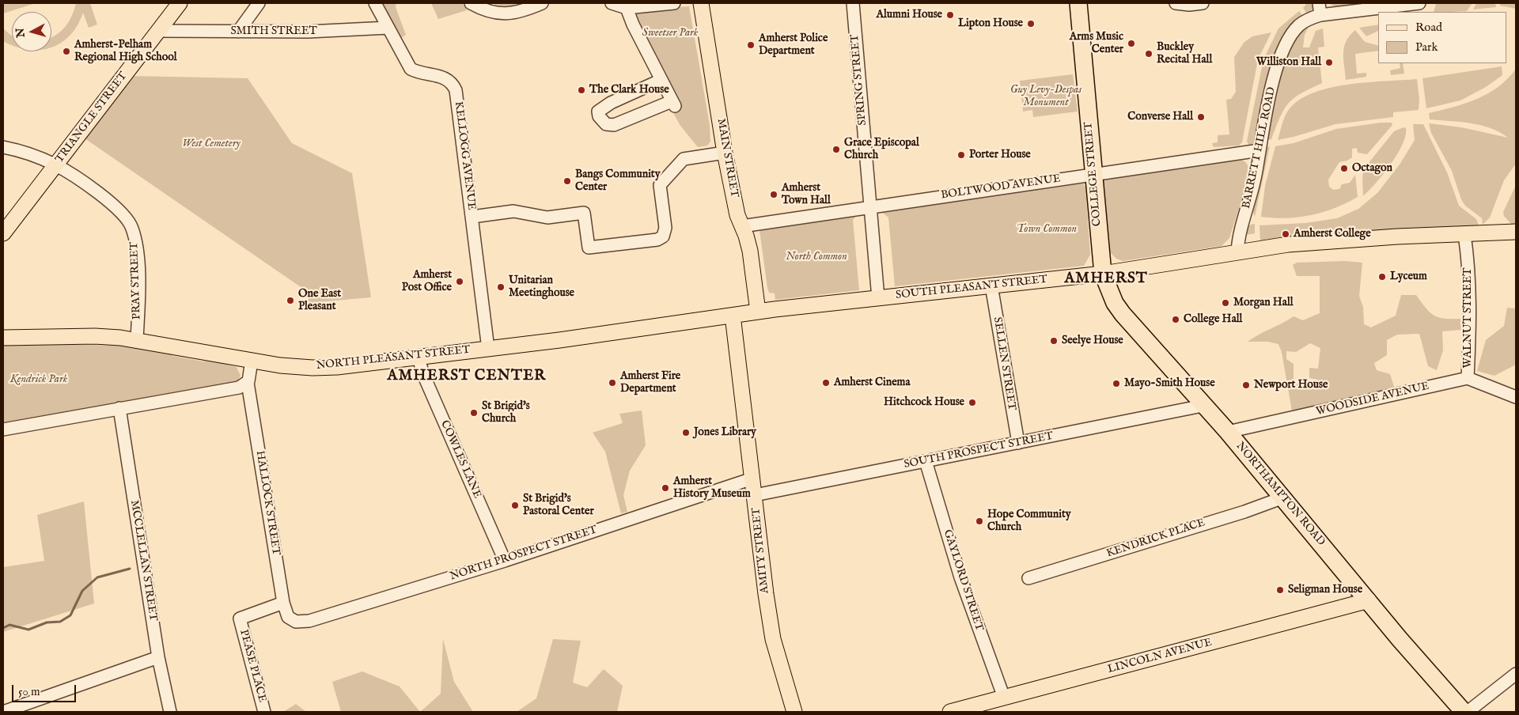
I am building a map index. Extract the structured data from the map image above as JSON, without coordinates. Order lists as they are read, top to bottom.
{
  "streets": {
    "highway": ["COLLEGE STREET", "NORTHAMPTON ROAD"],
    "main road": [
      "TRIANGLE STREET",
      "MAIN STREET",
      "SOUTH PLEASANT STREET",
      "NORTH PLEASANT STREET",
      "AMITY STREET",
      "LINCOLN AVENUE"
    ],
    "street": [
      "SMITH STREET",
      "SPRING STREET",
      "BARRETT HILL ROAD",
      "KELLOGG AVENUE",
      "BOLTWOOD AVENUE",
      "PRAY STREET",
      "WALNUT STREET",
      "SELLEN STREET",
      "WOODSIDE AVENUE",
      "SOUTH PROSPECT STREET",
      "COWLES LANE",
      "HALLOCK STREET",
      "KENDRICK PLACE",
      "NORTH PROSPECT STREET",
      "MCCLELLAN STREET",
      "GAYLORD STREET",
      "PEASE PLACE"
    ]
  },
  "crossings": [
    ["SMITH STREET", "TRIANGLE STREET"],
    ["SMITH STREET", "KELLOGG AVENUE"],
    ["SPRING STREET", "BOLTWOOD AVENUE"],
    ["SPRING STREET", "SOUTH PLEASANT STREET"],
    ["TRIANGLE STREET", "PRAY STREET"],
    ["BARRETT HILL ROAD", "BOLTWOOD AVENUE"],
    ["BARRETT HILL ROAD", "SOUTH PLEASANT STREET"],
    ["KELLOGG AVENUE", "NORTH PLEASANT STREET"],
    ["MAIN STREET", "BOLTWOOD AVENUE"],
    ["MAIN STREET", "SOUTH PLEASANT STREET"],
    ["MAIN STREET", "NORTH PLEASANT STREET"],
    ["COLLEGE STREET", "BOLTWOOD AVENUE"],
    ["COLLEGE STREET", "SOUTH PLEASANT STREET"],
    ["COLLEGE STREET", "NORTHAMPTON ROAD"],
    ["PRAY STREET", "NORTH PLEASANT STREET"],
    ["SOUTH PLEASANT STREET", "WALNUT STREET"],
    ["SOUTH PLEASANT STREET", "NORTH PLEASANT STREET"],
    ["SOUTH PLEASANT STREET", "SELLEN STREET"],
    ["SOUTH PLEASANT STREET", "NORTHAMPTON ROAD"],
    ["WALNUT STREET", "WOODSIDE AVENUE"],
    ["NORTH PLEASANT STREET", "COWLES LANE"],
    ["NORTH PLEASANT STREET", "AMITY STREET"],
    ["SELLEN STREET", "SOUTH PROSPECT STREET"],
    ["WOODSIDE AVENUE", "NORTHAMPTON ROAD"],
    ["SOUTH PROSPECT STREET", "NORTHAMPTON ROAD"],
    ["SOUTH PROSPECT STREET", "AMITY STREET"],
    ["SOUTH PROSPECT STREET", "GAYLORD STREET"],
    ["COWLES LANE", "NORTH PROSPECT STREET"],
    ["NORTHAMPTON ROAD", "KENDRICK PLACE"],
    ["NORTHAMPTON ROAD", "LINCOLN AVENUE"],
    ["HALLOCK STREET", "NORTH PROSPECT STREET"],
    ["HALLOCK STREET", "PEASE PLACE"],
    ["AMITY STREET", "NORTH PROSPECT STREET"],
    ["GAYLORD STREET", "LINCOLN AVENUE"]
  ],
  "districts": ["AMHERST", "AMHERST CENTER"],
  "parks": [
    "Sweetser Park",
    "Guy Levy-Despas Monument",
    "West Cemetery",
    "Town Common",
    "North Common",
    "Kendrick Park"
  ],
  "places": [
    "Alumni House",
    "Lipton House",
    "Arms Music Center",
    "Amherst Police Department",
    "Amherst-Pelham Regional High School",
    "Buckley Recital Hall",
    "Williston Hall",
    "The Clark House",
    "Converse Hall",
    "Grace Episcopal Church",
    "Porter House",
    "Octagon",
    "Bangs Community Center",
    "Amherst Town Hall",
    "Amherst College",
    "Lyceum",
    "Amherst Post Office",
    "Unitarian Meetinghouse",
    "One East Pleasant",
    "Morgan Hall",
    "College Hall",
    "Seelye House",
    "Amherst Fire Department",
    "Amherst Cinema",
    "Mayo-Smith House",
    "Newport House",
    "Hitchcock House",
    "St Brigid's Church",
    "Jones Library",
    "Amherst History Museum",
    "St Brigid's Pastoral Center",
    "Hope Community Church",
    "Seligman House"
  ],
  "legend": ["Road", "Park"],
  "scale_bar": "50 m",
  "north": "left"
}
